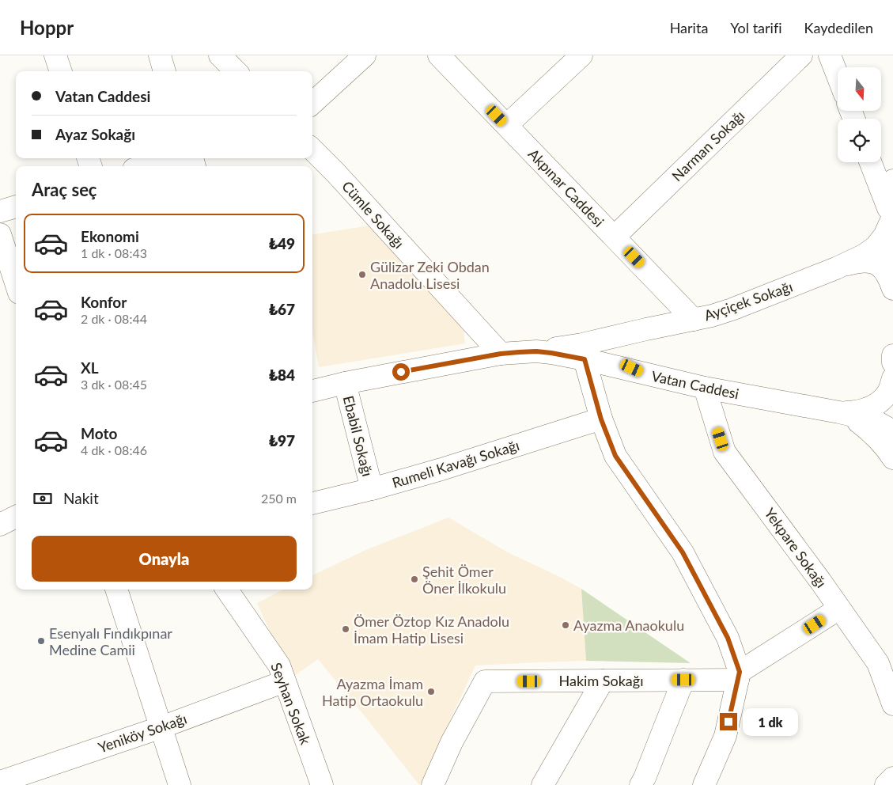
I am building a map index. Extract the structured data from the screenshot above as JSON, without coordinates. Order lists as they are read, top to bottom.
{
  "streets": {
    "street": [
      "Narman Sokağı",
      "Akpınar Caddesi",
      "Cümle Sokağı",
      "Ayçiçek Sokağı",
      "Vatan Caddesi",
      "Ebabil Sokağı",
      "Rumeli Kavağı Sokağı",
      "Yekpare Sokağı",
      "Hakim Sokağı",
      "Seyhan Sokak",
      "Yeniköy Sokağı"
    ]
  },
  "crossings": [
    ["Narman Sokağı", "Akpınar Caddesi"],
    ["Akpınar Caddesi", "Ayçiçek Sokağı"],
    ["Cümle Sokağı", "Vatan Caddesi"],
    ["Ayçiçek Sokağı", "Vatan Caddesi"],
    ["Vatan Caddesi", "Ebabil Sokağı"],
    ["Vatan Caddesi", "Yekpare Sokağı"],
    ["Ebabil Sokağı", "Rumeli Kavağı Sokağı"],
    ["Seyhan Sokak", "Yeniköy Sokağı"]
  ],
  "places": [
    "Gülizar Zeki Obdan Anadolu Lisesi",
    "Şehit Ömer Öner İlkokulu",
    "Ayazma Anaokulu",
    "Ömer Öztop Kız Anadolu İmam Hatip Lisesi",
    "Esenyalı Fındıkpınar Medine Camii",
    "Ayazma İmam Hatip Ortaokulu"
  ],
  "north": "bottom",
  "page": {
    "header": "Hoppr",
    "nav": ["Harita", "Yol tarifi", "Kaydedilen"],
    "banner": ["Vatan Caddesi", "Ayaz Sokağı"],
    "heading": "Araç seç",
    "list": [
      {
        "name": "Ekonomi",
        "note": "1 dk · 08:43",
        "value": "₺49"
      },
      {
        "name": "Konfor",
        "note": "2 dk · 08:44",
        "value": "₺67"
      },
      {
        "name": "XL",
        "note": "3 dk · 08:45",
        "value": "₺84"
      },
      {
        "name": "Moto",
        "note": "4 dk · 08:46",
        "value": "₺97"
      }
    ],
    "pay": ["Nakit", "250 m"],
    "buttons": "Onayla",
    "bubble": "1 dk"
  }
}
